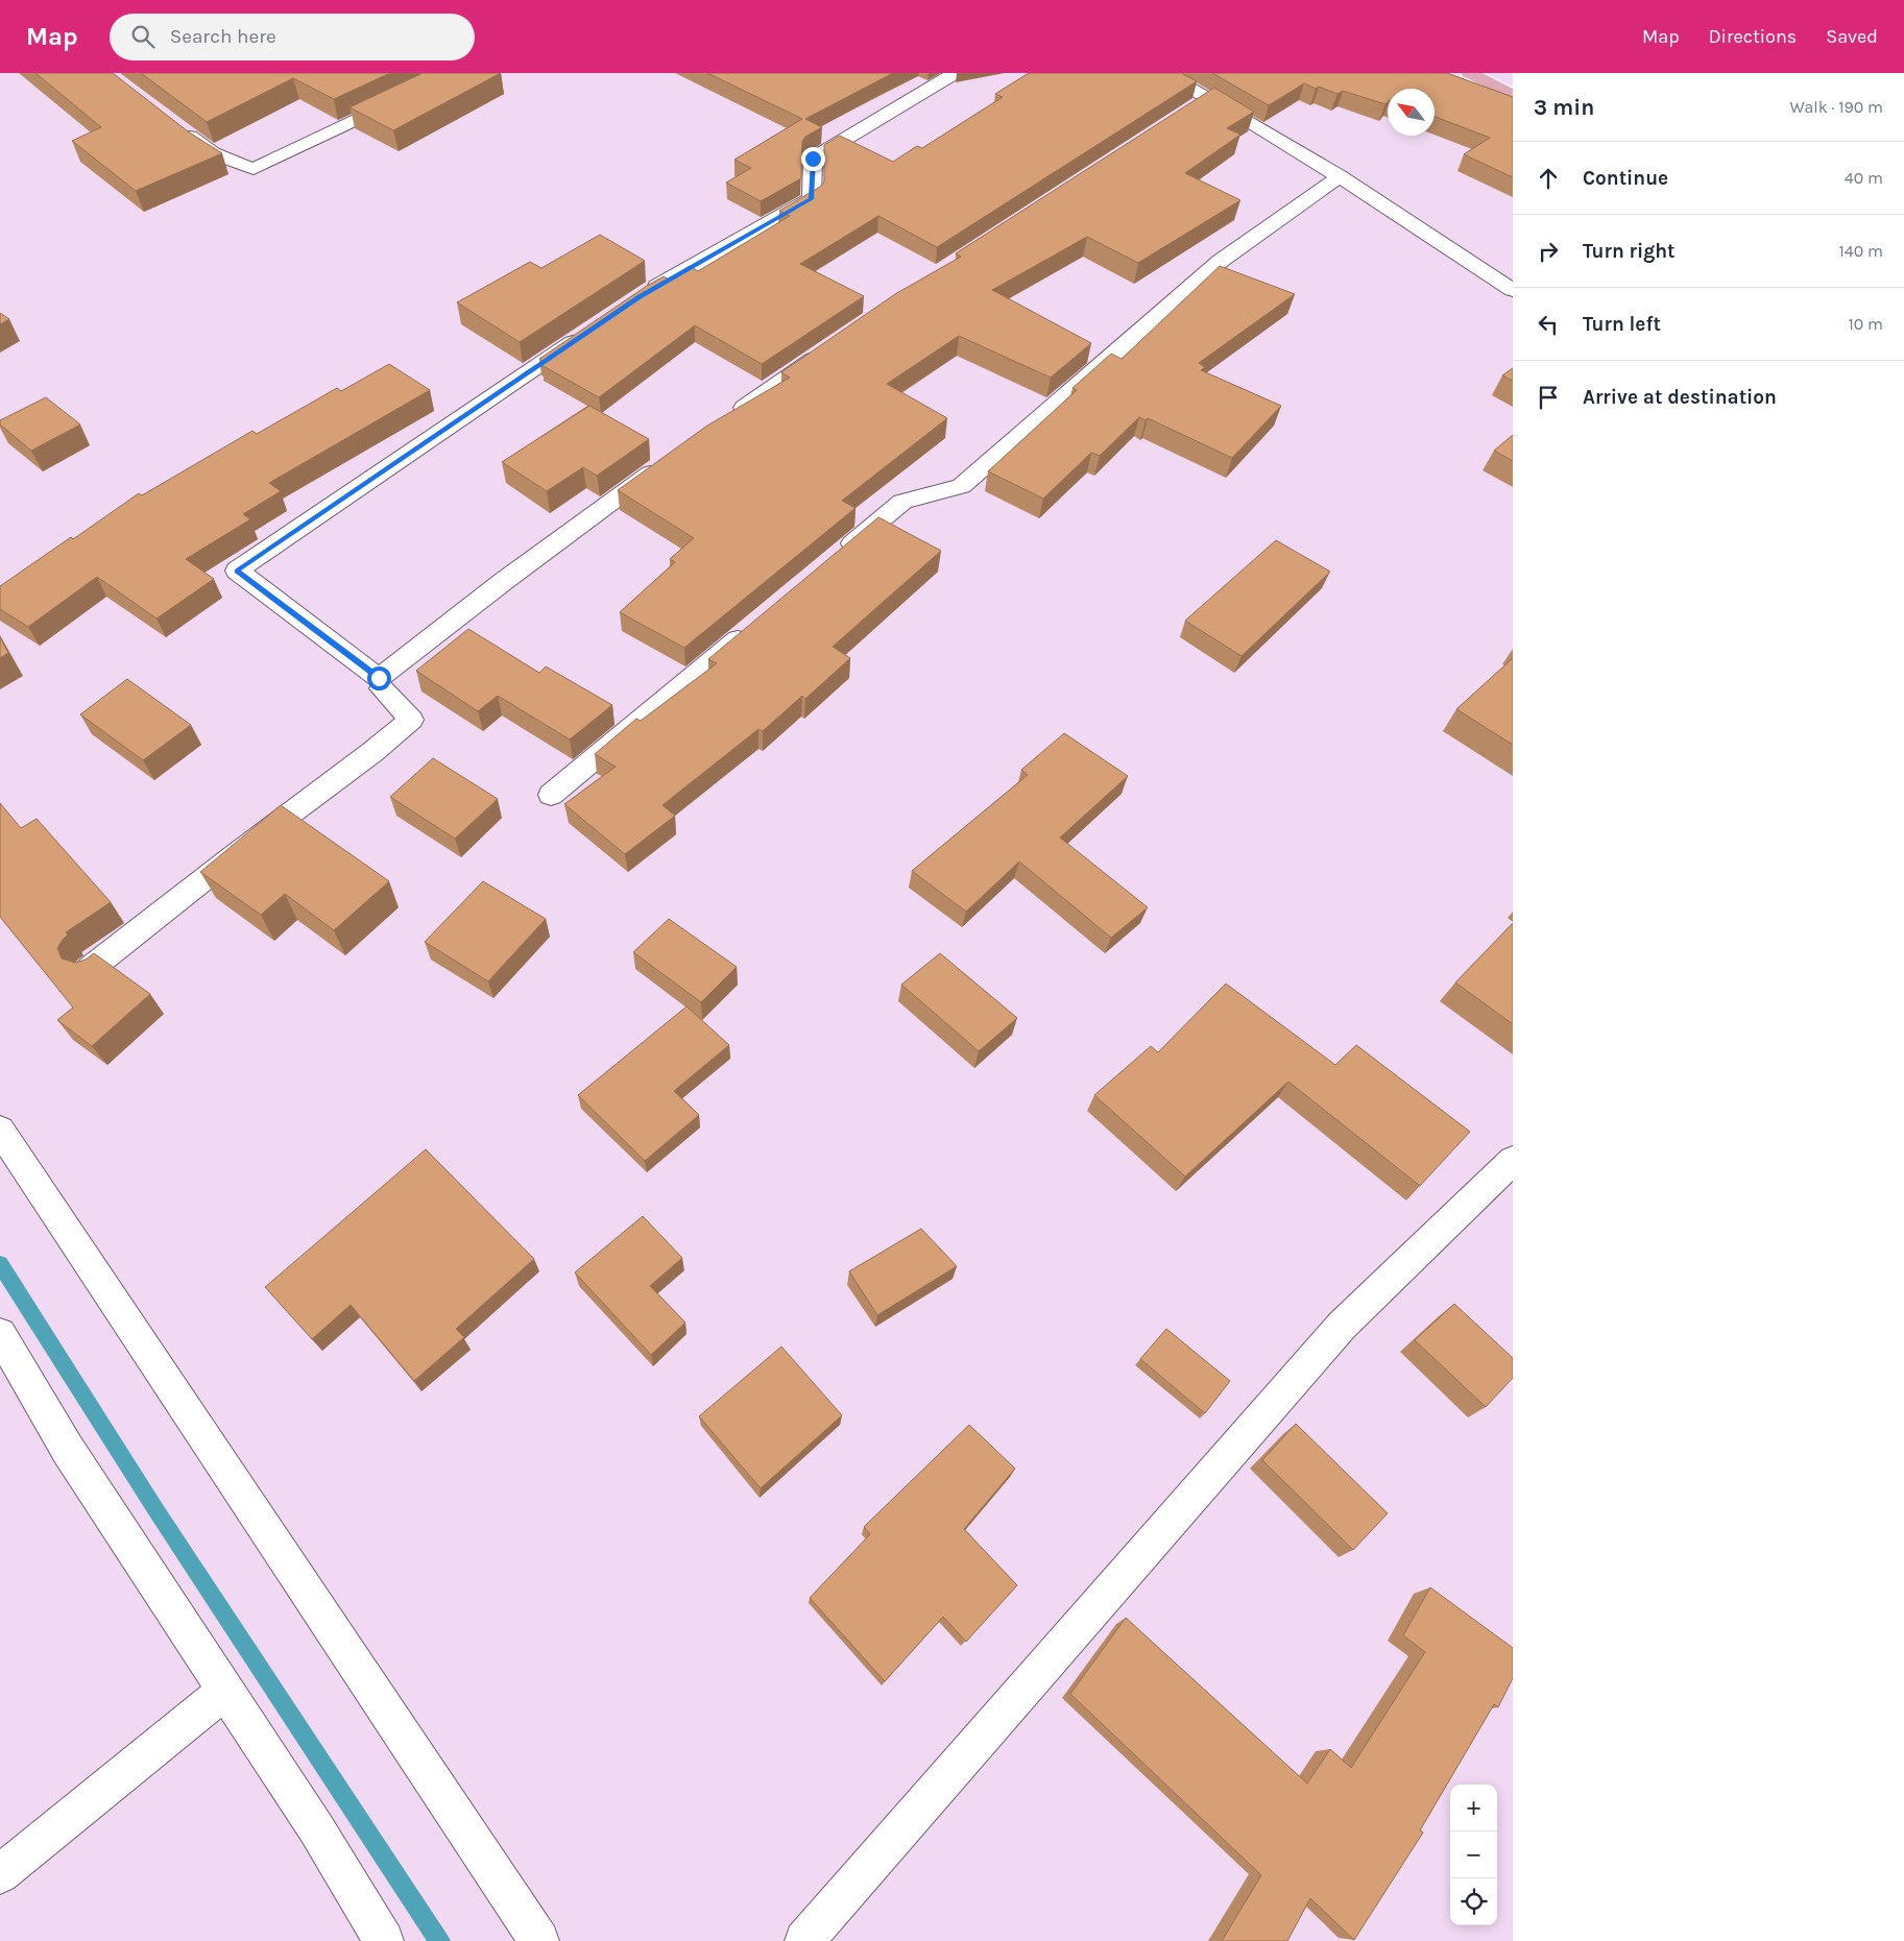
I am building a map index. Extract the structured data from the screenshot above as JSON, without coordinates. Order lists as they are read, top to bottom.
{
  "north": "top left",
  "page": {
    "header": "Map",
    "search": "Search here",
    "nav": ["Map", "Directions", "Saved"],
    "heading": ["3 min", "Walk · 190 m"],
    "list": [
      ["Continue", "40 m"],
      ["Turn right", "140 m"],
      ["Turn left", "10 m"],
      "Arrive at destination"
    ],
    "map_buttons": ["+", "−"]
  }
}
